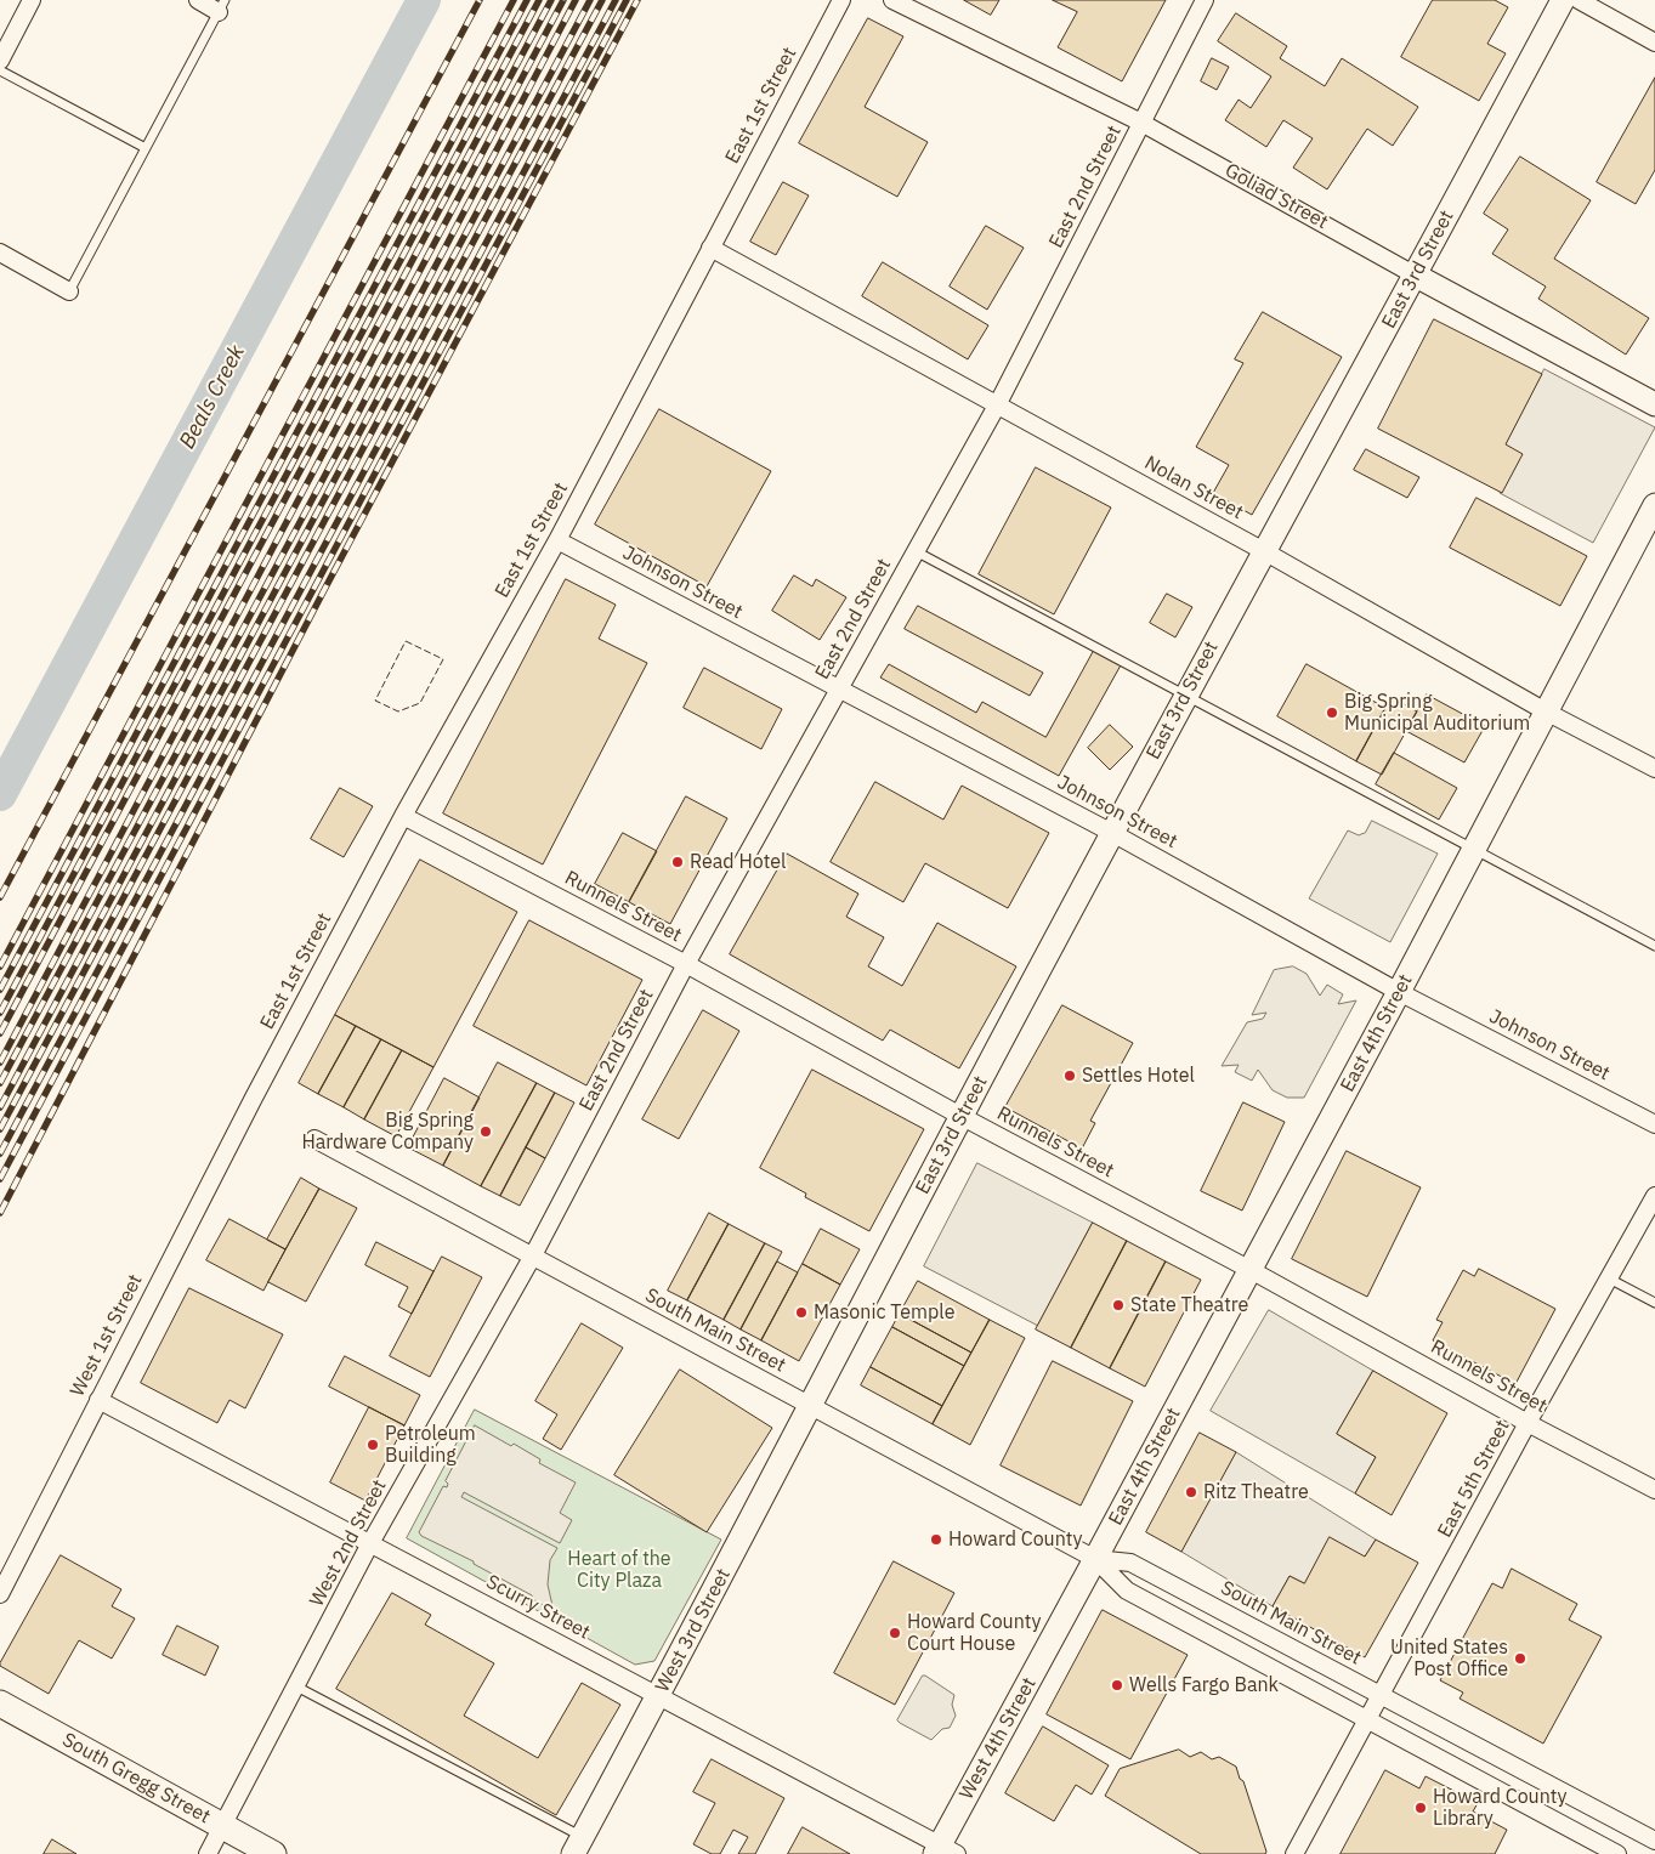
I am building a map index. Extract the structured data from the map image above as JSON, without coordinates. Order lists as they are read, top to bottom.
{
  "streets": {
    "main road": [
      "Goliad Street",
      "East 3rd Street",
      "East 4th Street",
      "West 3rd Street",
      "West 4th Street",
      "South Gregg Street"
    ],
    "street": [
      "East 1st Street",
      "East 2nd Street",
      "Nolan Street",
      "Johnson Street",
      "Runnels Street",
      "South Main Street",
      "West 1st Street",
      "East 5th Street",
      "West 2nd Street",
      "Scurry Street"
    ]
  },
  "crossings": [
    ["East 1st Street", "Nolan Street"],
    ["East 1st Street", "Johnson Street"],
    ["East 1st Street", "Runnels Street"],
    ["East 1st Street", "West 1st Street"],
    ["East 2nd Street", "Goliad Street"],
    ["East 2nd Street", "Nolan Street"],
    ["East 2nd Street", "Johnson Street"],
    ["East 2nd Street", "Runnels Street"],
    ["East 2nd Street", "South Main Street"],
    ["East 2nd Street", "West 2nd Street"],
    ["Goliad Street", "East 3rd Street"],
    ["East 3rd Street", "Nolan Street"],
    ["East 3rd Street", "Johnson Street"],
    ["East 3rd Street", "Runnels Street"],
    ["East 3rd Street", "South Main Street"],
    ["East 3rd Street", "West 3rd Street"],
    ["Nolan Street", "East 4th Street"],
    ["Johnson Street", "East 4th Street"],
    ["Runnels Street", "East 4th Street"],
    ["Runnels Street", "East 5th Street"],
    ["East 4th Street", "South Main Street"],
    ["East 4th Street", "West 4th Street"],
    ["South Main Street", "East 5th Street"],
    ["South Main Street", "West 2nd Street"],
    ["South Main Street", "West 3rd Street"],
    ["South Main Street", "West 4th Street"],
    ["West 1st Street", "Scurry Street"],
    ["West 2nd Street", "Scurry Street"],
    ["West 2nd Street", "South Gregg Street"],
    ["Scurry Street", "West 3rd Street"],
    ["Scurry Street", "West 4th Street"]
  ],
  "water": ["Beals Creek"],
  "parks": ["Heart of the City Plaza"],
  "places": [
    "Big Spring Municipal Auditorium",
    "Read Hotel",
    "Settles Hotel",
    "Big Spring Hardware Company",
    "State Theatre",
    "Masonic Temple",
    "Petroleum Building",
    "Ritz Theatre",
    "Howard County",
    "Howard County Court House",
    "United States Post Office",
    "Wells Fargo Bank",
    "Howard County Library"
  ]
}
